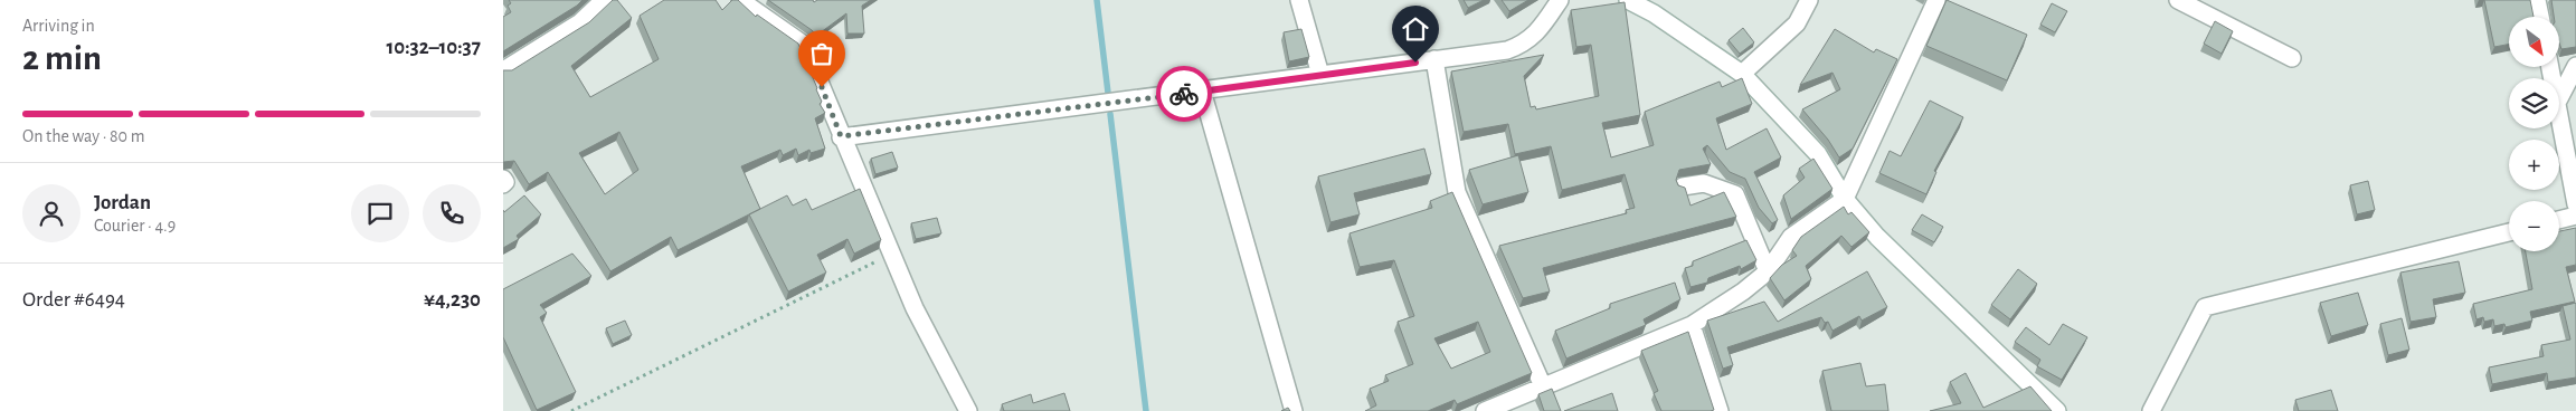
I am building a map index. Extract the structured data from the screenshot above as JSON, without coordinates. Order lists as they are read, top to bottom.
{
  "north": "bottom right",
  "page": {
    "heading": ["2 min", "Arriving in", "10:32–10:37"],
    "panel": [
      "Jordan",
      "Courier · 4.9",
      "Order #6494",
      "¥4,230"
    ],
    "map_buttons": ["+", "−"],
    "bar": "On the way · 80 m"
  }
}
